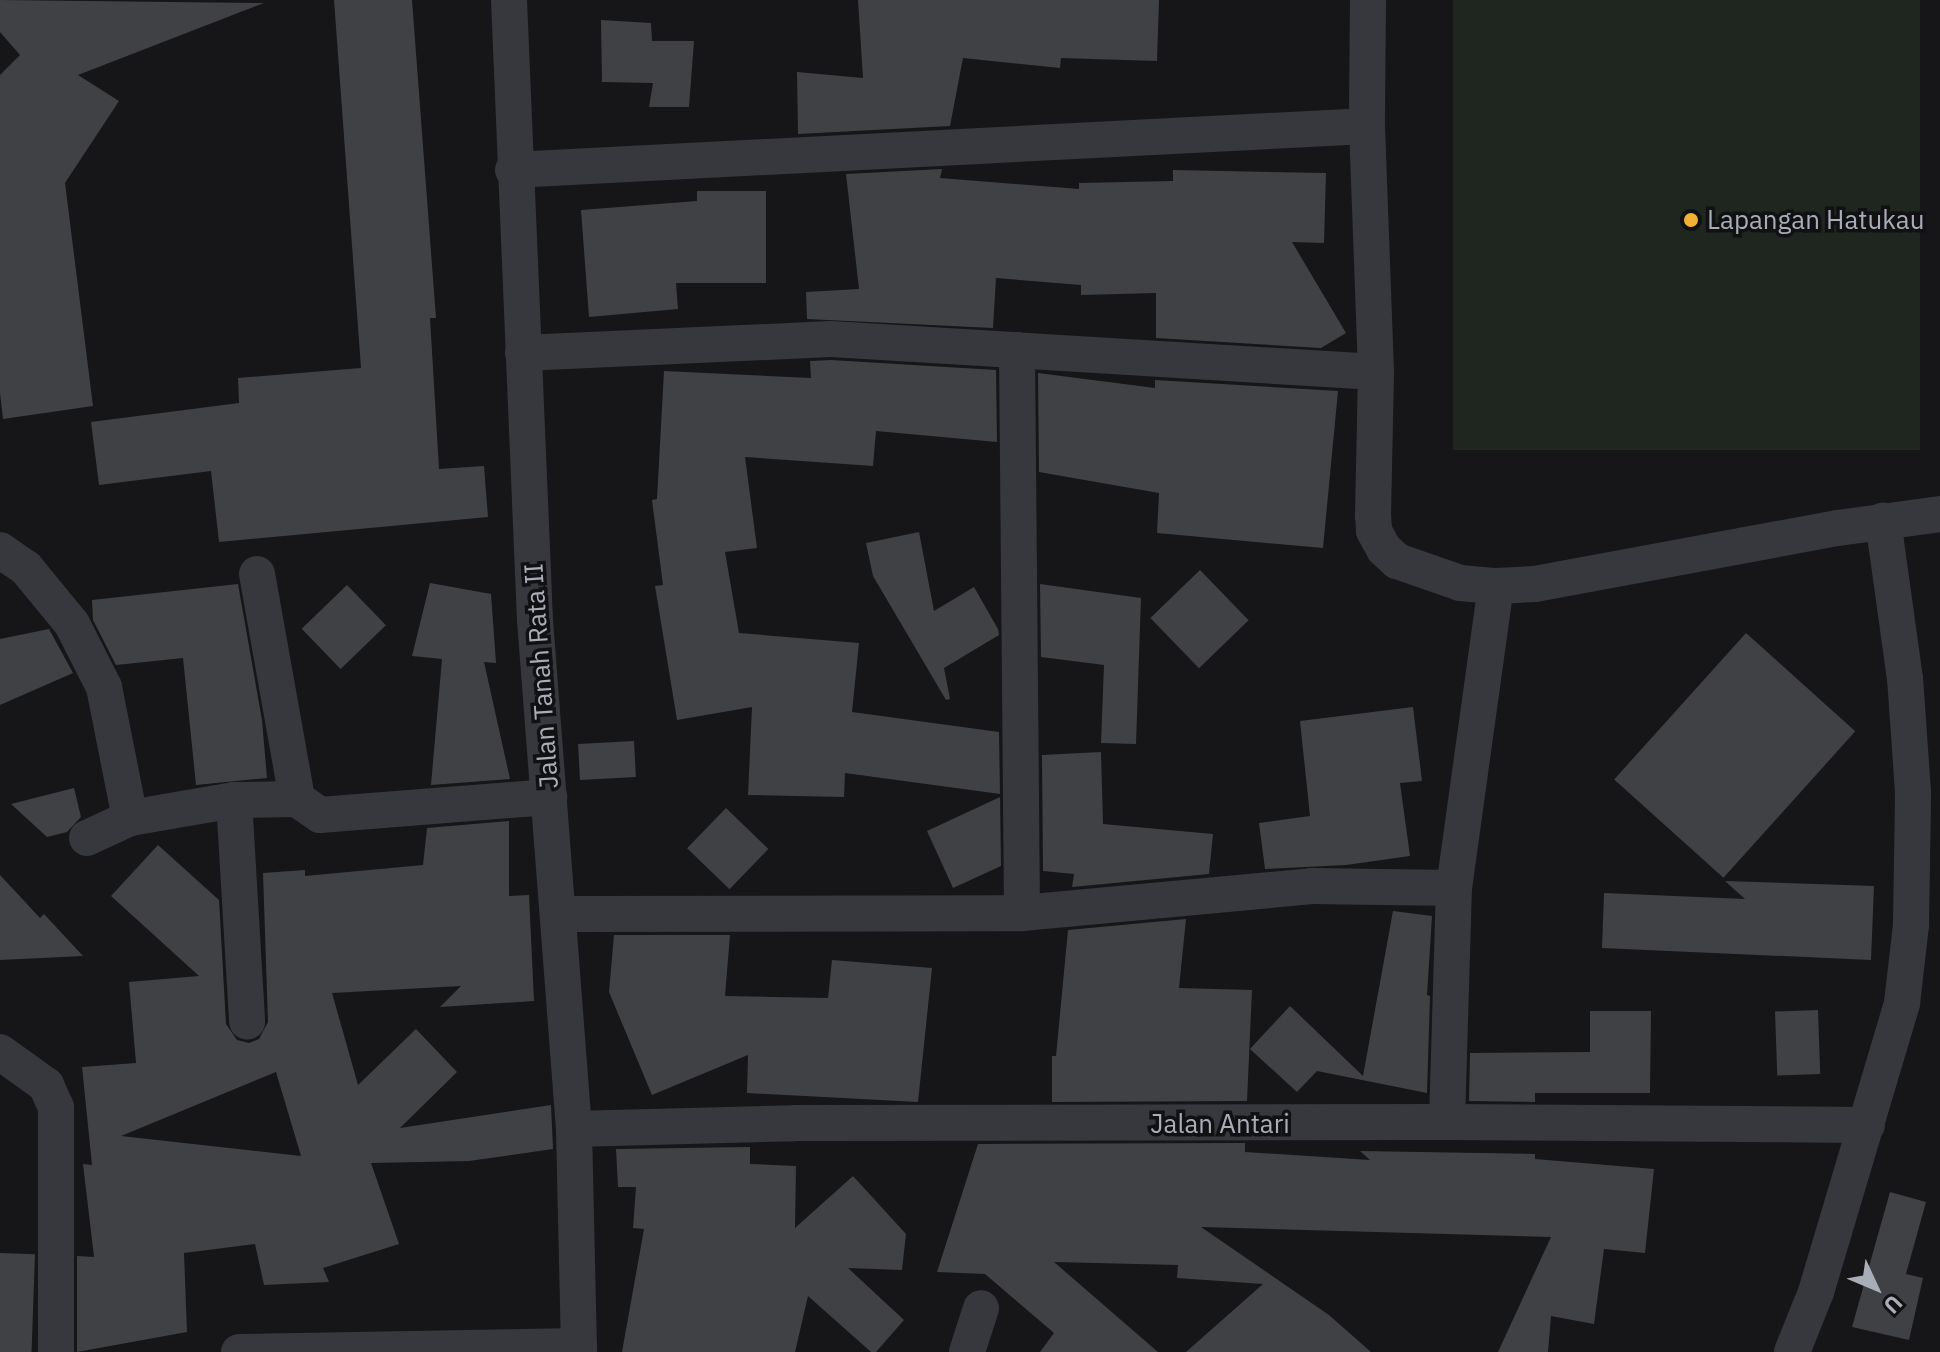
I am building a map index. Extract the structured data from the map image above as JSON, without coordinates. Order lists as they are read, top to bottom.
{
  "streets": {
    "street": ["Jalan Tanah Rata II", "Jalan Antari"]
  },
  "crossings": [
    ["Jalan Tanah Rata II", "Jalan Antari"]
  ],
  "places": ["Lapangan Hatukau"],
  "north": "bottom right"
}
